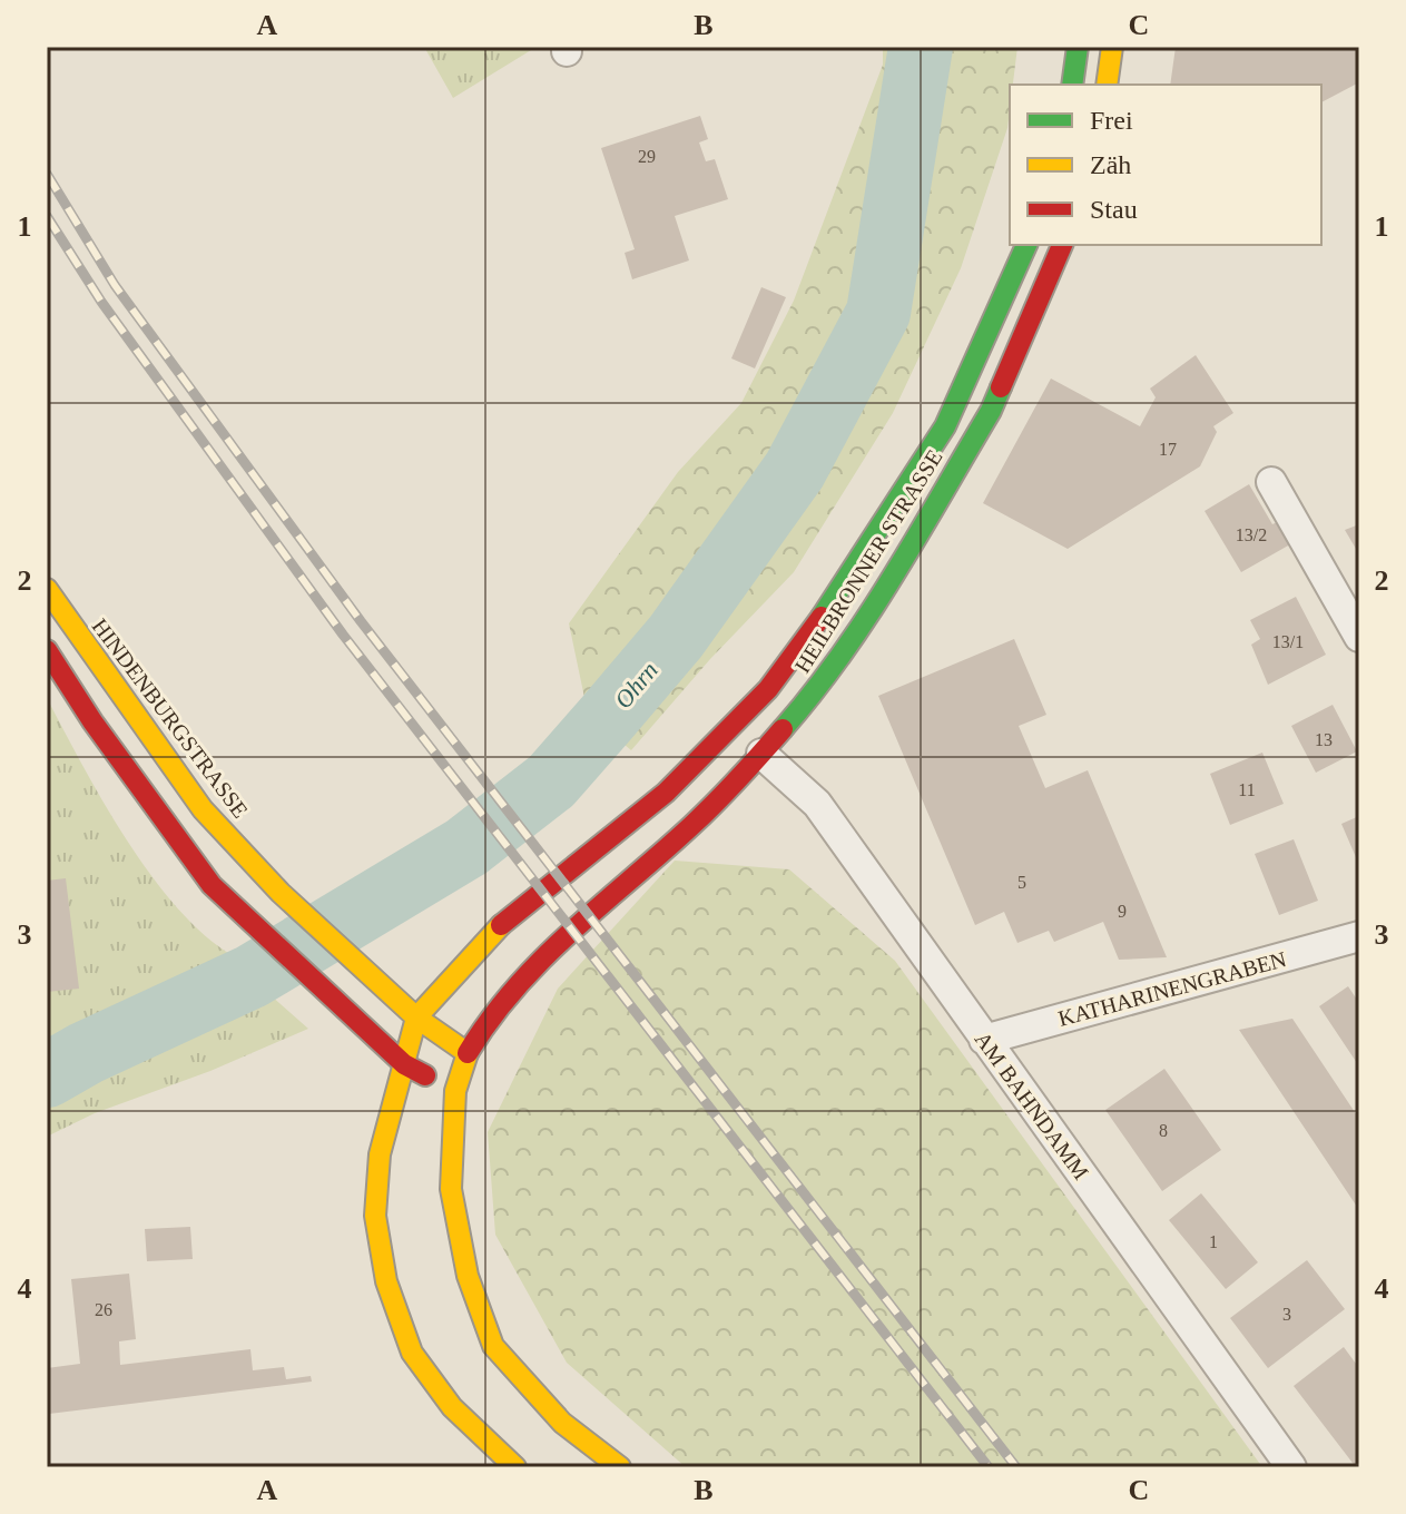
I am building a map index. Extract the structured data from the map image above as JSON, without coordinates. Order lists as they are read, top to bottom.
{
  "streets": {
    "main road": ["HEILBRONNER STRASSE", "HINDENBURGSTRASSE"],
    "street": ["KATHARINENGRABEN", "AM BAHNDAMM"]
  },
  "crossings": [
    ["HEILBRONNER STRASSE", "HINDENBURGSTRASSE"],
    ["HEILBRONNER STRASSE", "AM BAHNDAMM"],
    ["KATHARINENGRABEN", "AM BAHNDAMM"]
  ],
  "water": ["Ohrn"],
  "house_numbers": [
    "29",
    "17",
    "13/2",
    "13/1",
    "13",
    "11",
    "5",
    "9",
    "8",
    "1",
    "26",
    "3"
  ],
  "legend": ["Frei", "Zäh", "Stau"],
  "grid": {
    "columns": ["A", "B", "C"],
    "rows": [
      "1",
      "2",
      "3",
      "4"
    ]
  }
}
